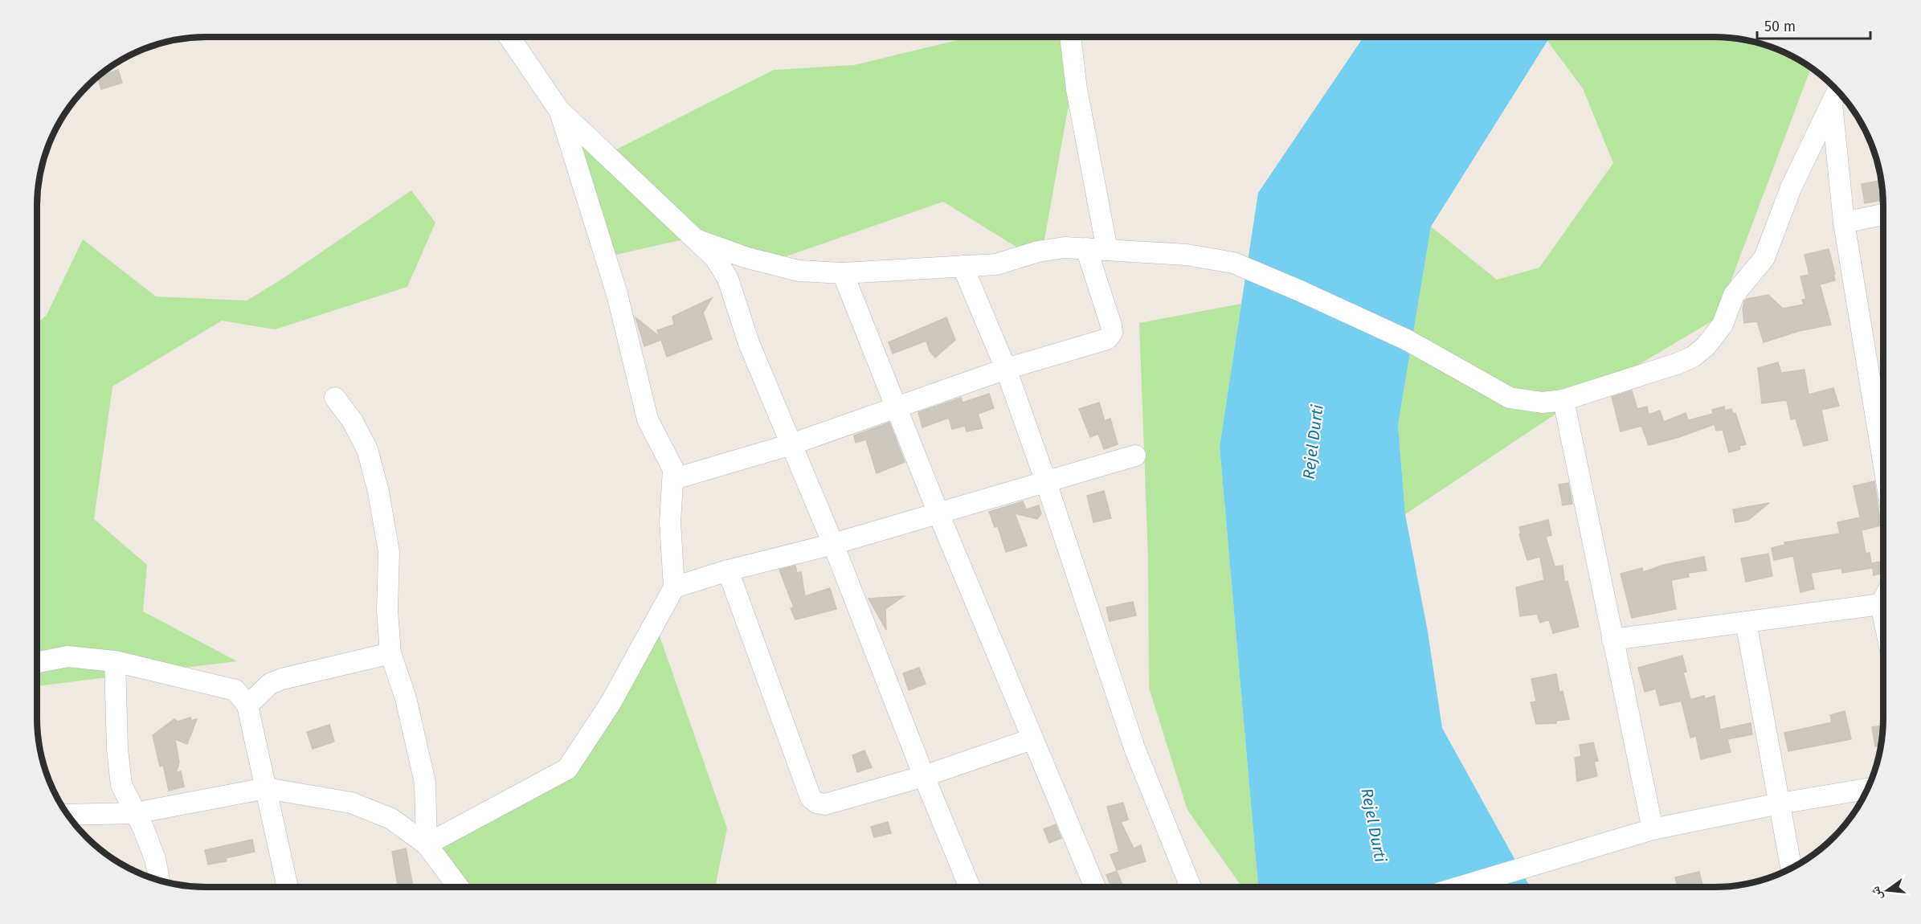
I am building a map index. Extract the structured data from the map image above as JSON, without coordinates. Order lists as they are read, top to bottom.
{
  "water": ["Rejel Durti"],
  "scale_bar": "50 m",
  "north": "left"
}
